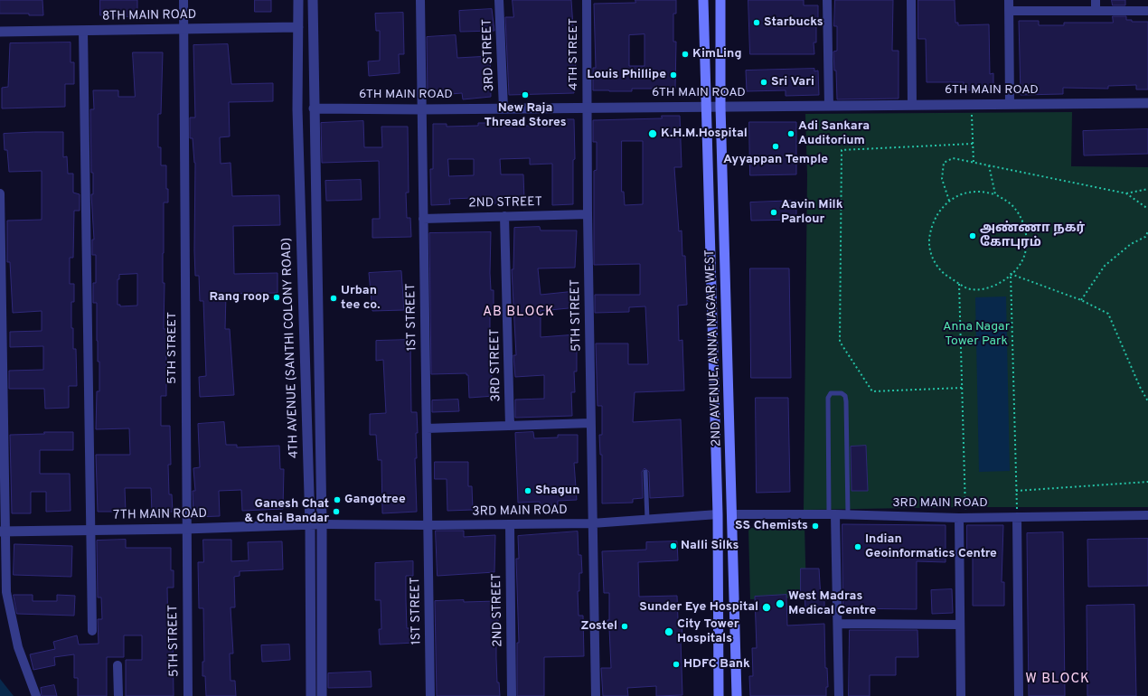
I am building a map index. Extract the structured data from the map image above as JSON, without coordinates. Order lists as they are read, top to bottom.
{
  "streets": {
    "main road": ["2ND AVENUE, ANNA NAGAR WEST"],
    "street": [
      "8TH MAIN ROAD",
      "4TH STREET",
      "3RD STREET",
      "6TH MAIN ROAD",
      "2ND STREET",
      "5TH STREET",
      "1ST STREET",
      "4TH AVENUE (SANTHI COLONY ROAD)",
      "3RD MAIN ROAD",
      "7TH MAIN ROAD"
    ]
  },
  "crossings": [
    ["8TH MAIN ROAD", "5TH STREET"],
    ["8TH MAIN ROAD", "4TH AVENUE (SANTHI COLONY ROAD)"],
    ["4TH STREET", "6TH MAIN ROAD"],
    ["4TH STREET", "5TH STREET"],
    ["3RD STREET", "6TH MAIN ROAD"],
    ["3RD STREET", "2ND STREET"],
    ["6TH MAIN ROAD", "5TH STREET"],
    ["6TH MAIN ROAD", "1ST STREET"],
    ["6TH MAIN ROAD", "4TH AVENUE (SANTHI COLONY ROAD)"],
    ["6TH MAIN ROAD", "2ND AVENUE, ANNA NAGAR WEST"],
    ["2ND STREET", "5TH STREET"],
    ["2ND STREET", "1ST STREET"],
    ["2ND STREET", "3RD MAIN ROAD"],
    ["5TH STREET", "3RD MAIN ROAD"],
    ["5TH STREET", "7TH MAIN ROAD"],
    ["1ST STREET", "3RD MAIN ROAD"],
    ["4TH AVENUE (SANTHI COLONY ROAD)", "3RD MAIN ROAD"],
    ["4TH AVENUE (SANTHI COLONY ROAD)", "7TH MAIN ROAD"],
    ["2ND AVENUE, ANNA NAGAR WEST", "3RD MAIN ROAD"],
    ["3RD MAIN ROAD", "7TH MAIN ROAD"]
  ],
  "districts": ["AB BLOCK", "W BLOCK"],
  "parks": ["Anna Nagar Tower Park"],
  "places": [
    "Starbucks",
    "KimLing",
    "Louis Phillipe",
    "Sri Vari",
    "New Raja Thread Stores",
    "K.H.M.Hospital",
    "Adi Sankara Auditorium",
    "Ayyappan Temple",
    "Aavin Milk Parlour",
    "அண்ணா நகர் கோபுரம்",
    "Rang roop",
    "Urban tee co.",
    "Shagun",
    "Gangotree",
    "Ganesh Chat & Chai Bandar",
    "SS Chemists",
    "Nalli Silks",
    "Indian Geoinformatics Centre",
    "West Madras Medical Centre",
    "Sunder Eye Hospital",
    "Zostel",
    "City Tower Hospitals",
    "HDFC Bank"
  ]
}
